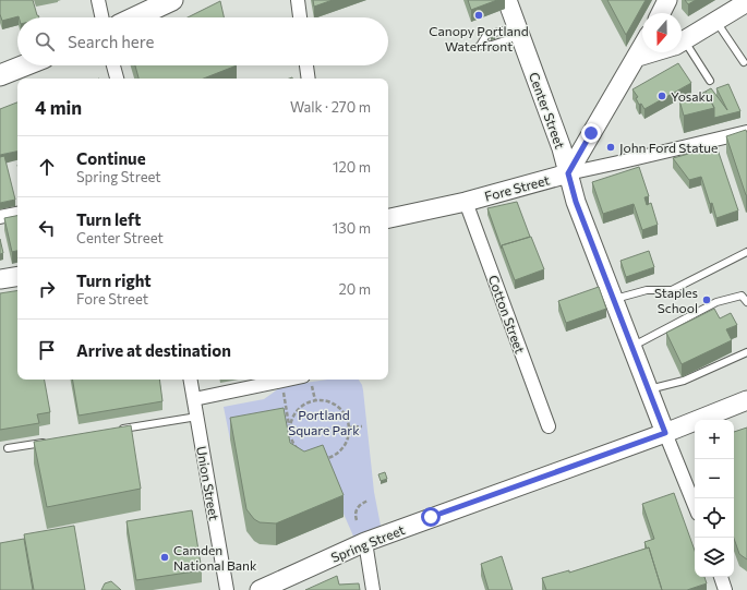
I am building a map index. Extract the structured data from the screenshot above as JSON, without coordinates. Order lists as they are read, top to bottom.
{
  "streets": {
    "street": [
      "Center Street",
      "Fore Street",
      "Cotton Street",
      "Union Street",
      "Spring Street"
    ]
  },
  "crossings": [
    ["Center Street", "Fore Street"],
    ["Center Street", "Spring Street"],
    ["Fore Street", "Cotton Street"]
  ],
  "parks": ["Portland Square Park"],
  "places": [
    "Canopy Portland Waterfront",
    "Yosaku",
    "John Ford Statue",
    "Staples School",
    "Camden National Bank"
  ],
  "north": "bottom",
  "page": {
    "search": "Search here",
    "heading": ["4 min", "Walk · 270 m"],
    "list": [
      ["Continue", "Spring Street", "120 m"],
      ["Turn left", "Center Street", "130 m"],
      ["Turn right", "Fore Street", "20 m"],
      "Arrive at destination"
    ],
    "map_buttons": ["+", "−"]
  }
}
